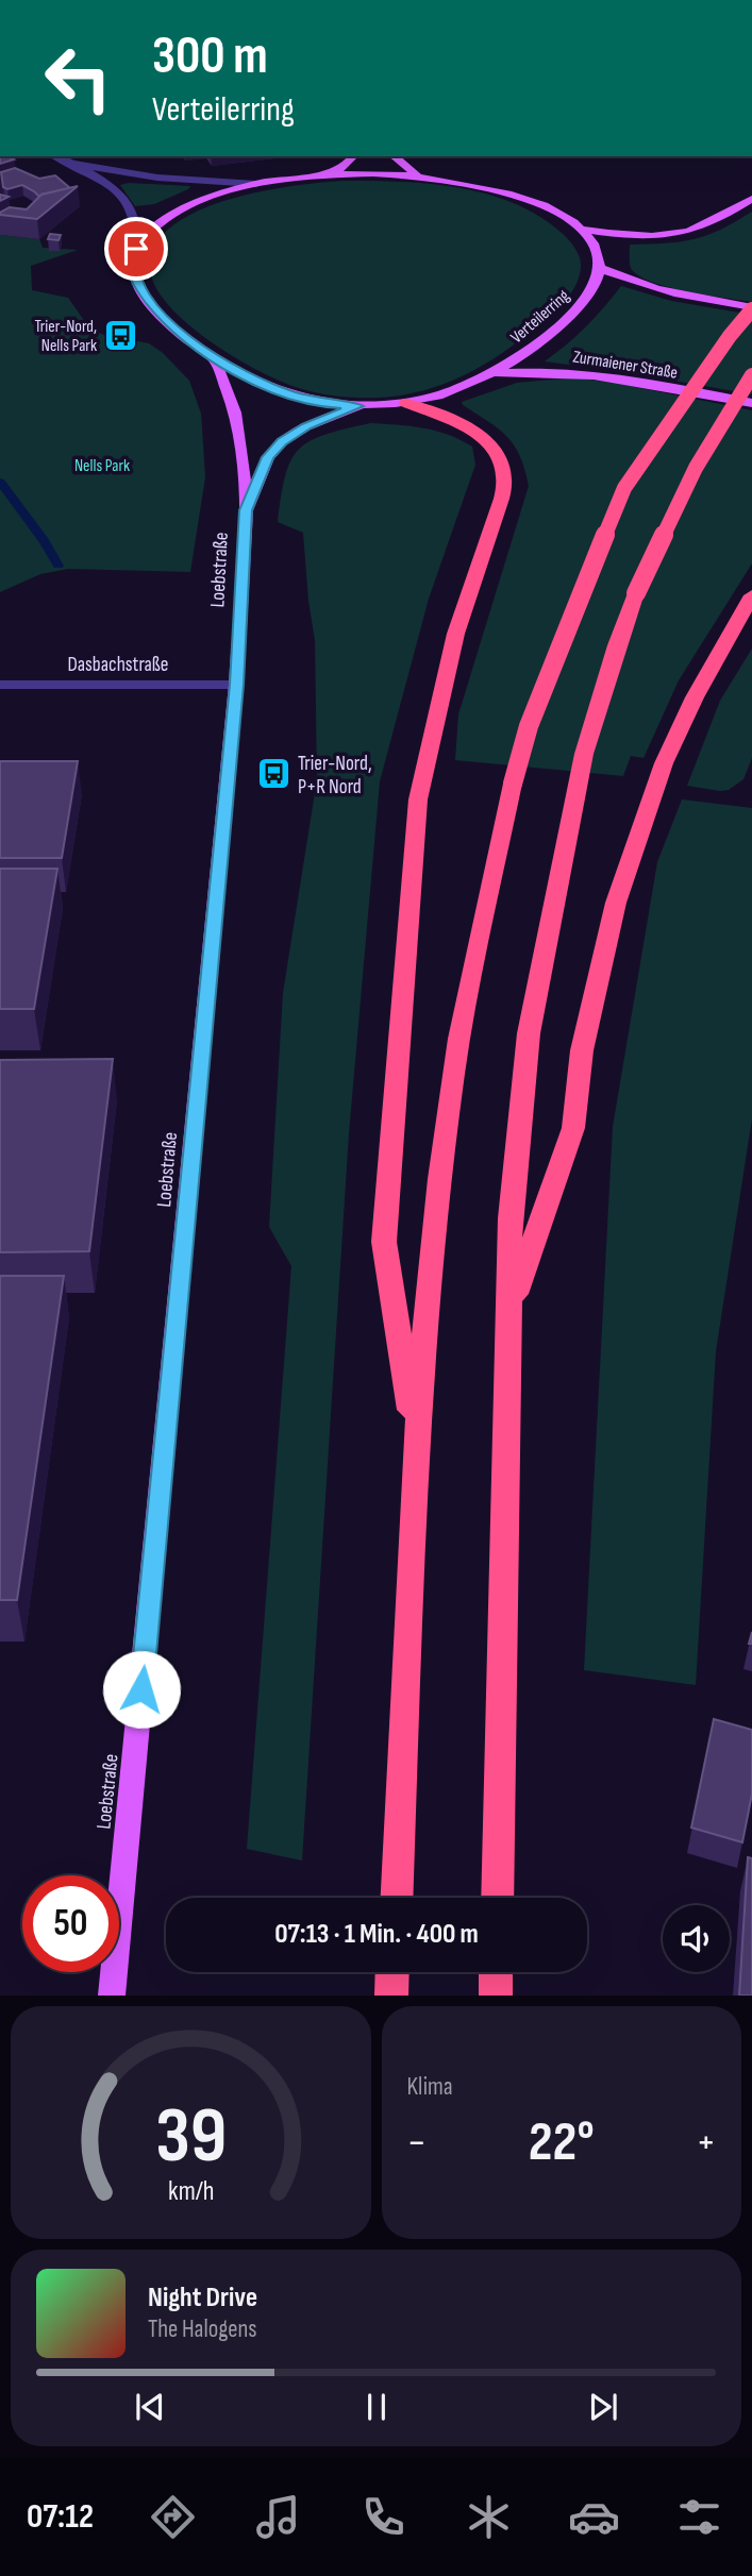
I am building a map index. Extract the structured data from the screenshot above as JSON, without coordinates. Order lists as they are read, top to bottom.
{
  "streets": {
    "main road": ["Verteilerring", "Zurmaiener Straße", "Loebstraße"],
    "street": ["Dasbachstraße"]
  },
  "crossings": [
    ["Verteilerring", "Zurmaiener Straße"],
    ["Verteilerring", "Loebstraße"],
    ["Loebstraße", "Dasbachstraße"]
  ],
  "parks": ["Nells Park"],
  "places": {
    "bus stop": ["Trier-Nord, Nells Park", "Trier-Nord, P+R Nord"]
  },
  "page": {
    "turn": ["300 m", "Verteilerring"],
    "limit": "50",
    "trip": "07:13 · 1 Min. · 400 m",
    "tile": "Klima",
    "heat": ["−", "22°", "+"],
    "song": ["Night Drive", "The Halogens"],
    "tabs": "07:12",
    "gauge": ["39", "km/h"]
  }
}
